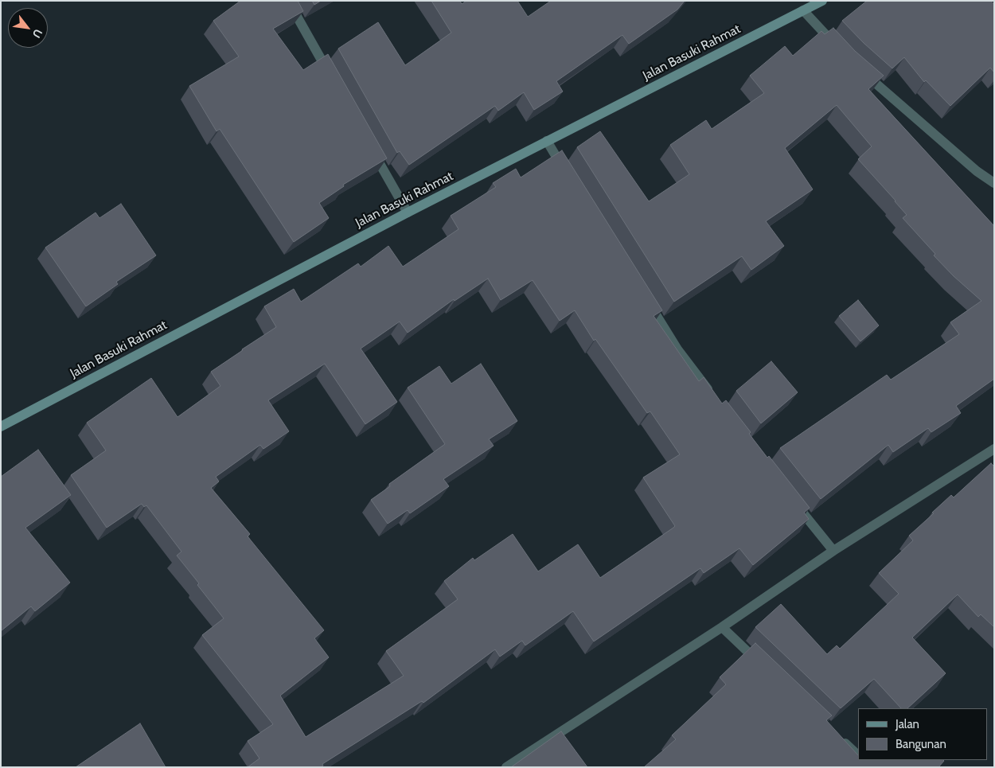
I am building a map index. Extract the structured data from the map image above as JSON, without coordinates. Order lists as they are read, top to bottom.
{
  "streets": {
    "main road": ["Jalan Basuki Rahmat"]
  },
  "legend": ["Jalan", "Bangunan"],
  "north": "bottom right"
}
